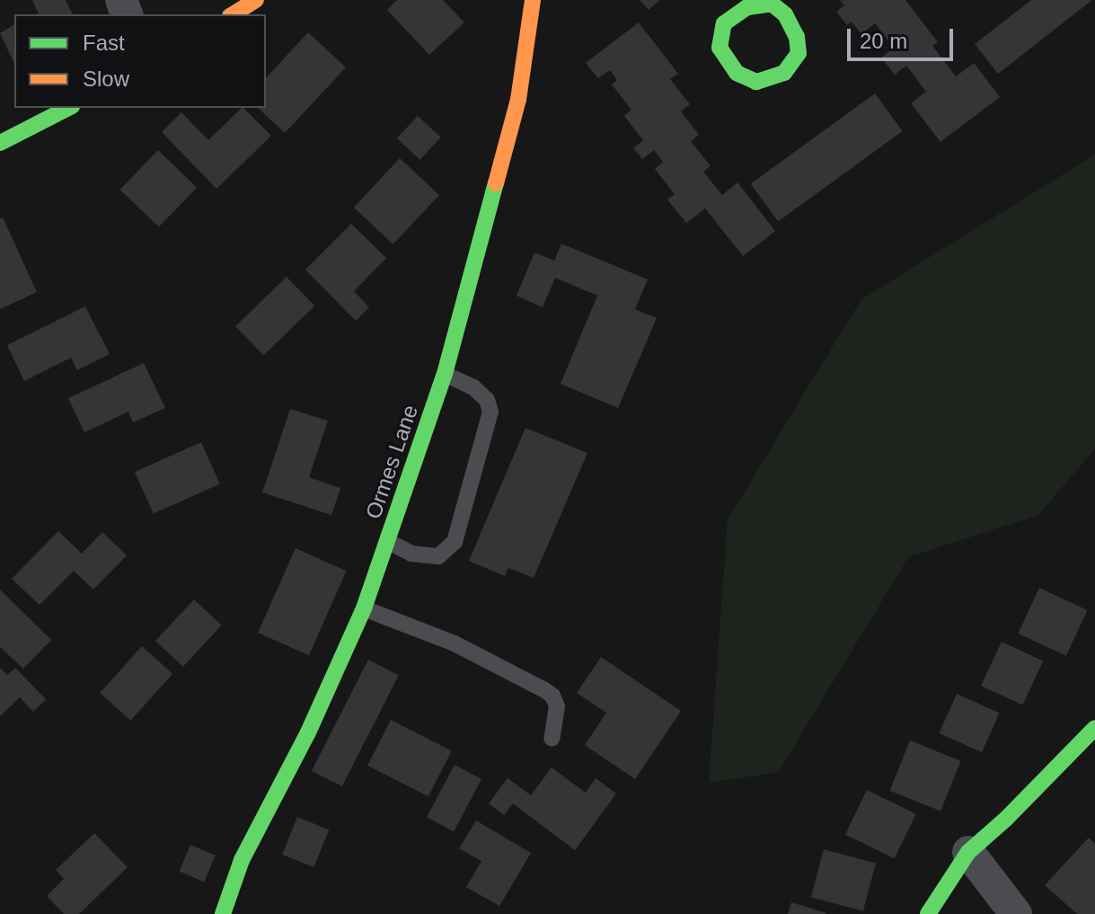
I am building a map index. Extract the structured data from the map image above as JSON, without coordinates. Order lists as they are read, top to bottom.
{
  "streets": {
    "street": ["Ormes Lane"]
  },
  "legend": ["Fast", "Slow"],
  "scale_bar": "20 m"
}
